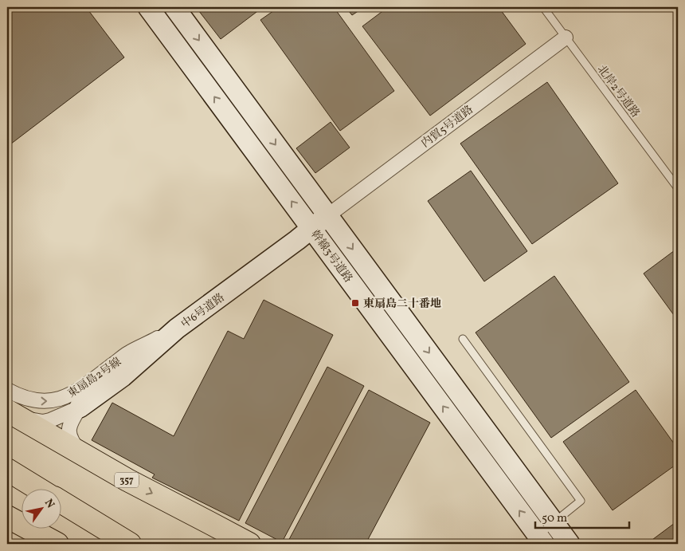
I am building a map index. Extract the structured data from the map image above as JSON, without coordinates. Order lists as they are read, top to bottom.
{
  "streets": {
    "highway": ["357"],
    "street": [
      "内貿5号道路",
      "幹線3号道路",
      "中6号道路",
      "東扇島2号線"
    ],
    "lane": ["北岸2号道路"]
  },
  "crossings": [
    ["北岸2号道路", "内貿5号道路"],
    ["内貿5号道路", "幹線3号道路"],
    ["内貿5号道路", "中6号道路"],
    ["幹線3号道路", "中6号道路"],
    ["中6号道路", "東扇島2号線"]
  ],
  "places": {
    "transit": ["東扇島二十番地"]
  },
  "scale_bar": "50 m",
  "north": "top right"
}
